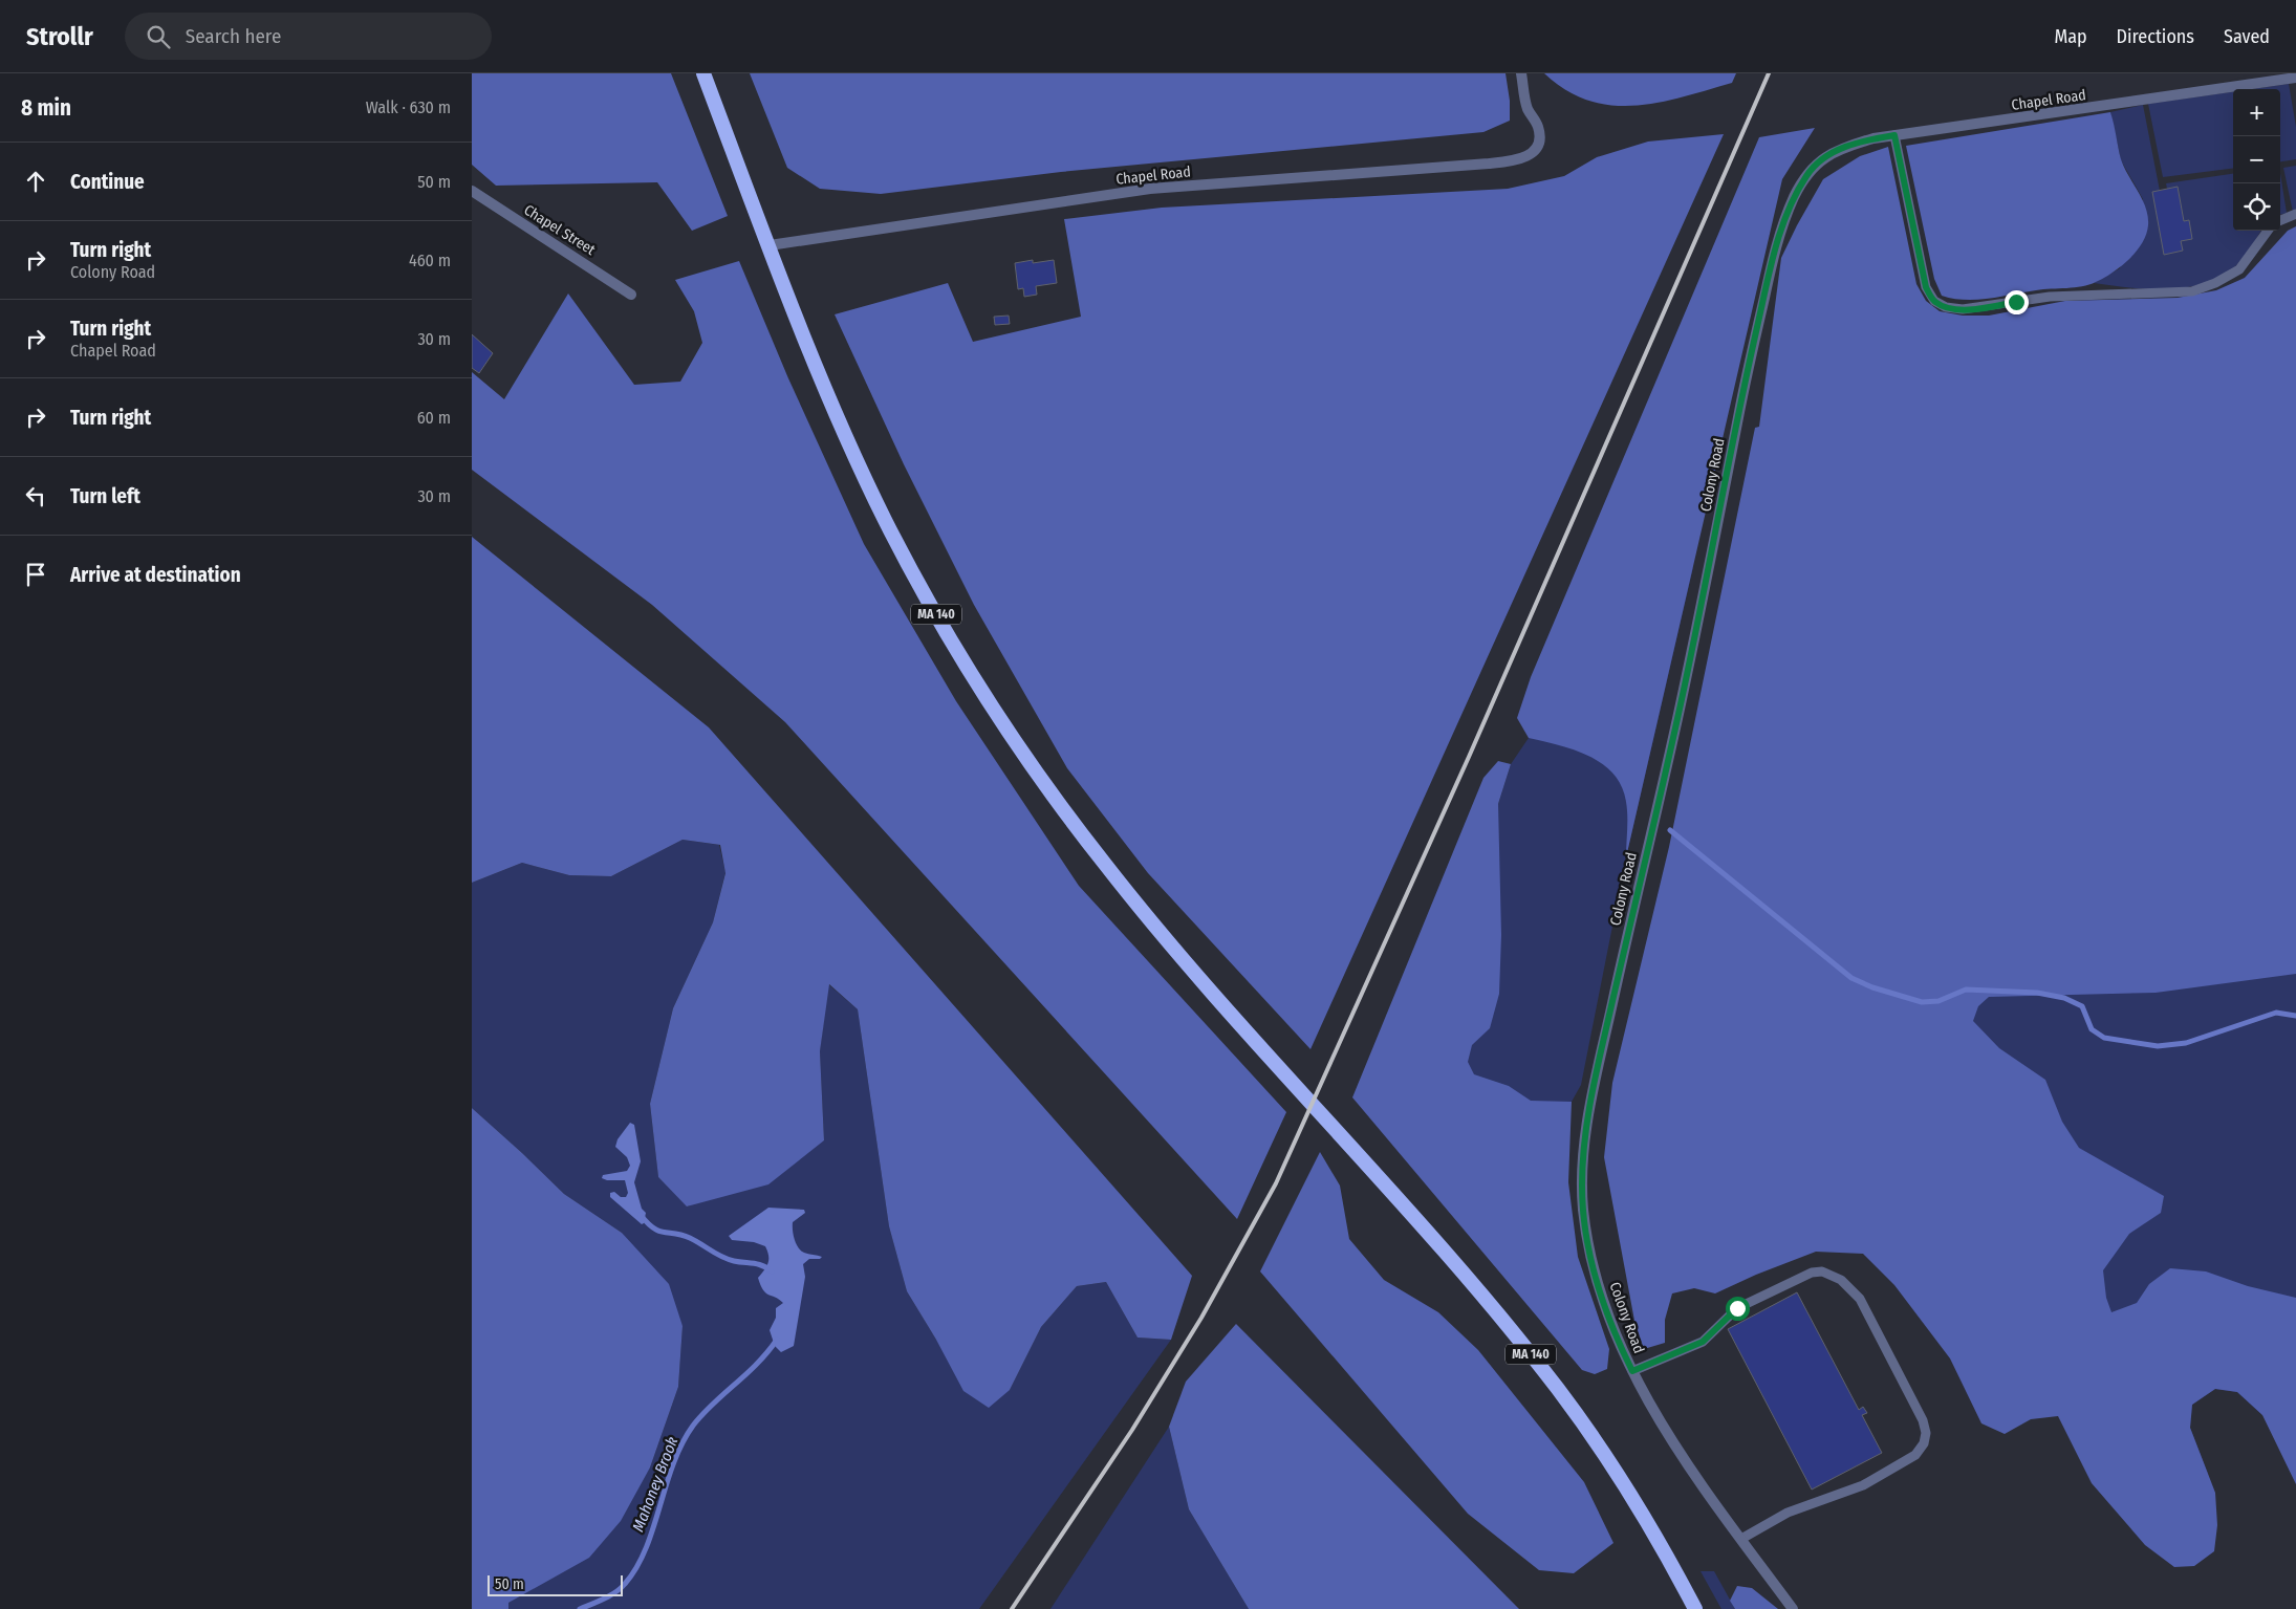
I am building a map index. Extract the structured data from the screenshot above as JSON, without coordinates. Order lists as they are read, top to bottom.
{
  "streets": {
    "highway": ["MA 140"],
    "street": ["Chapel Road", "Chapel Street", "Colony Road"]
  },
  "crossings": [
    ["Chapel Road", "Colony Road"],
    ["Chapel Road", "MA 140"]
  ],
  "water": ["Mahoney Brook"],
  "scale_bar": "50 m",
  "page": {
    "header": "Strollr",
    "search": "Search here",
    "nav": ["Map", "Directions", "Saved"],
    "heading": ["8 min", "Walk · 630 m"],
    "map_buttons": ["+", "−"],
    "list": [
      ["Continue", "50 m"],
      ["Turn right", "Colony Road", "460 m"],
      ["Turn right", "Chapel Road", "30 m"],
      ["Turn right", "60 m"],
      ["Turn left", "30 m"],
      "Arrive at destination"
    ],
    "scale": "50 m"
  }
}
